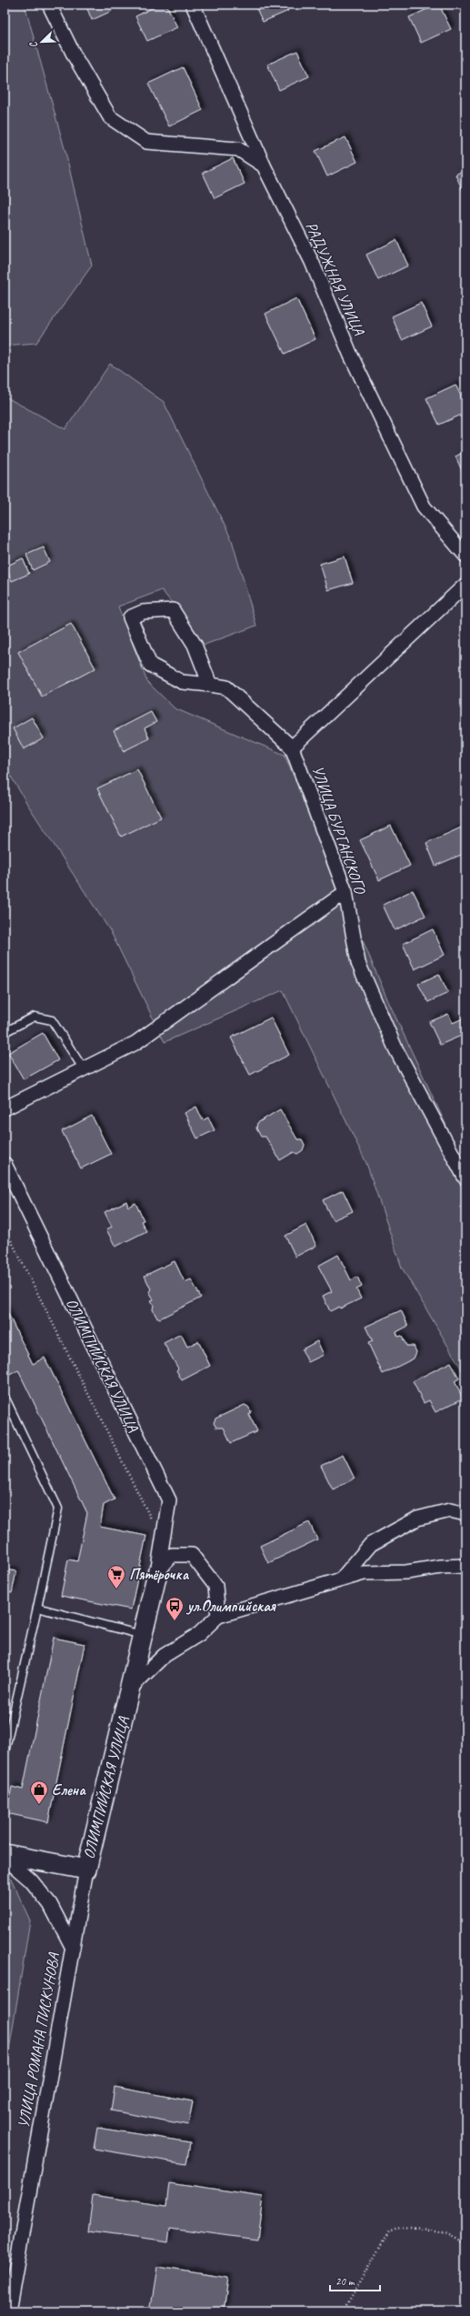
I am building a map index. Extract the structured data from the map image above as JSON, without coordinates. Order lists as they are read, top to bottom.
{
  "streets": {
    "street": [
      "РАДУЖНАЯ УЛИЦА",
      "УЛИЦА БУРГАНСКОГО",
      "ОЛИМПИЙСКАЯ УЛИЦА",
      "УЛИЦА РОМАНА ПИСКУНОВА"
    ]
  },
  "crossings": [
    ["ОЛИМПИЙСКАЯ УЛИЦА", "УЛИЦА РОМАНА ПИСКУНОВА"]
  ],
  "places": {
    "supermarket": ["Пятёрочка"],
    "bus stop": ["ул.Олимпийская"],
    "shop": ["Елена"]
  },
  "scale_bar": "20 m",
  "north": "bottom left"
}
